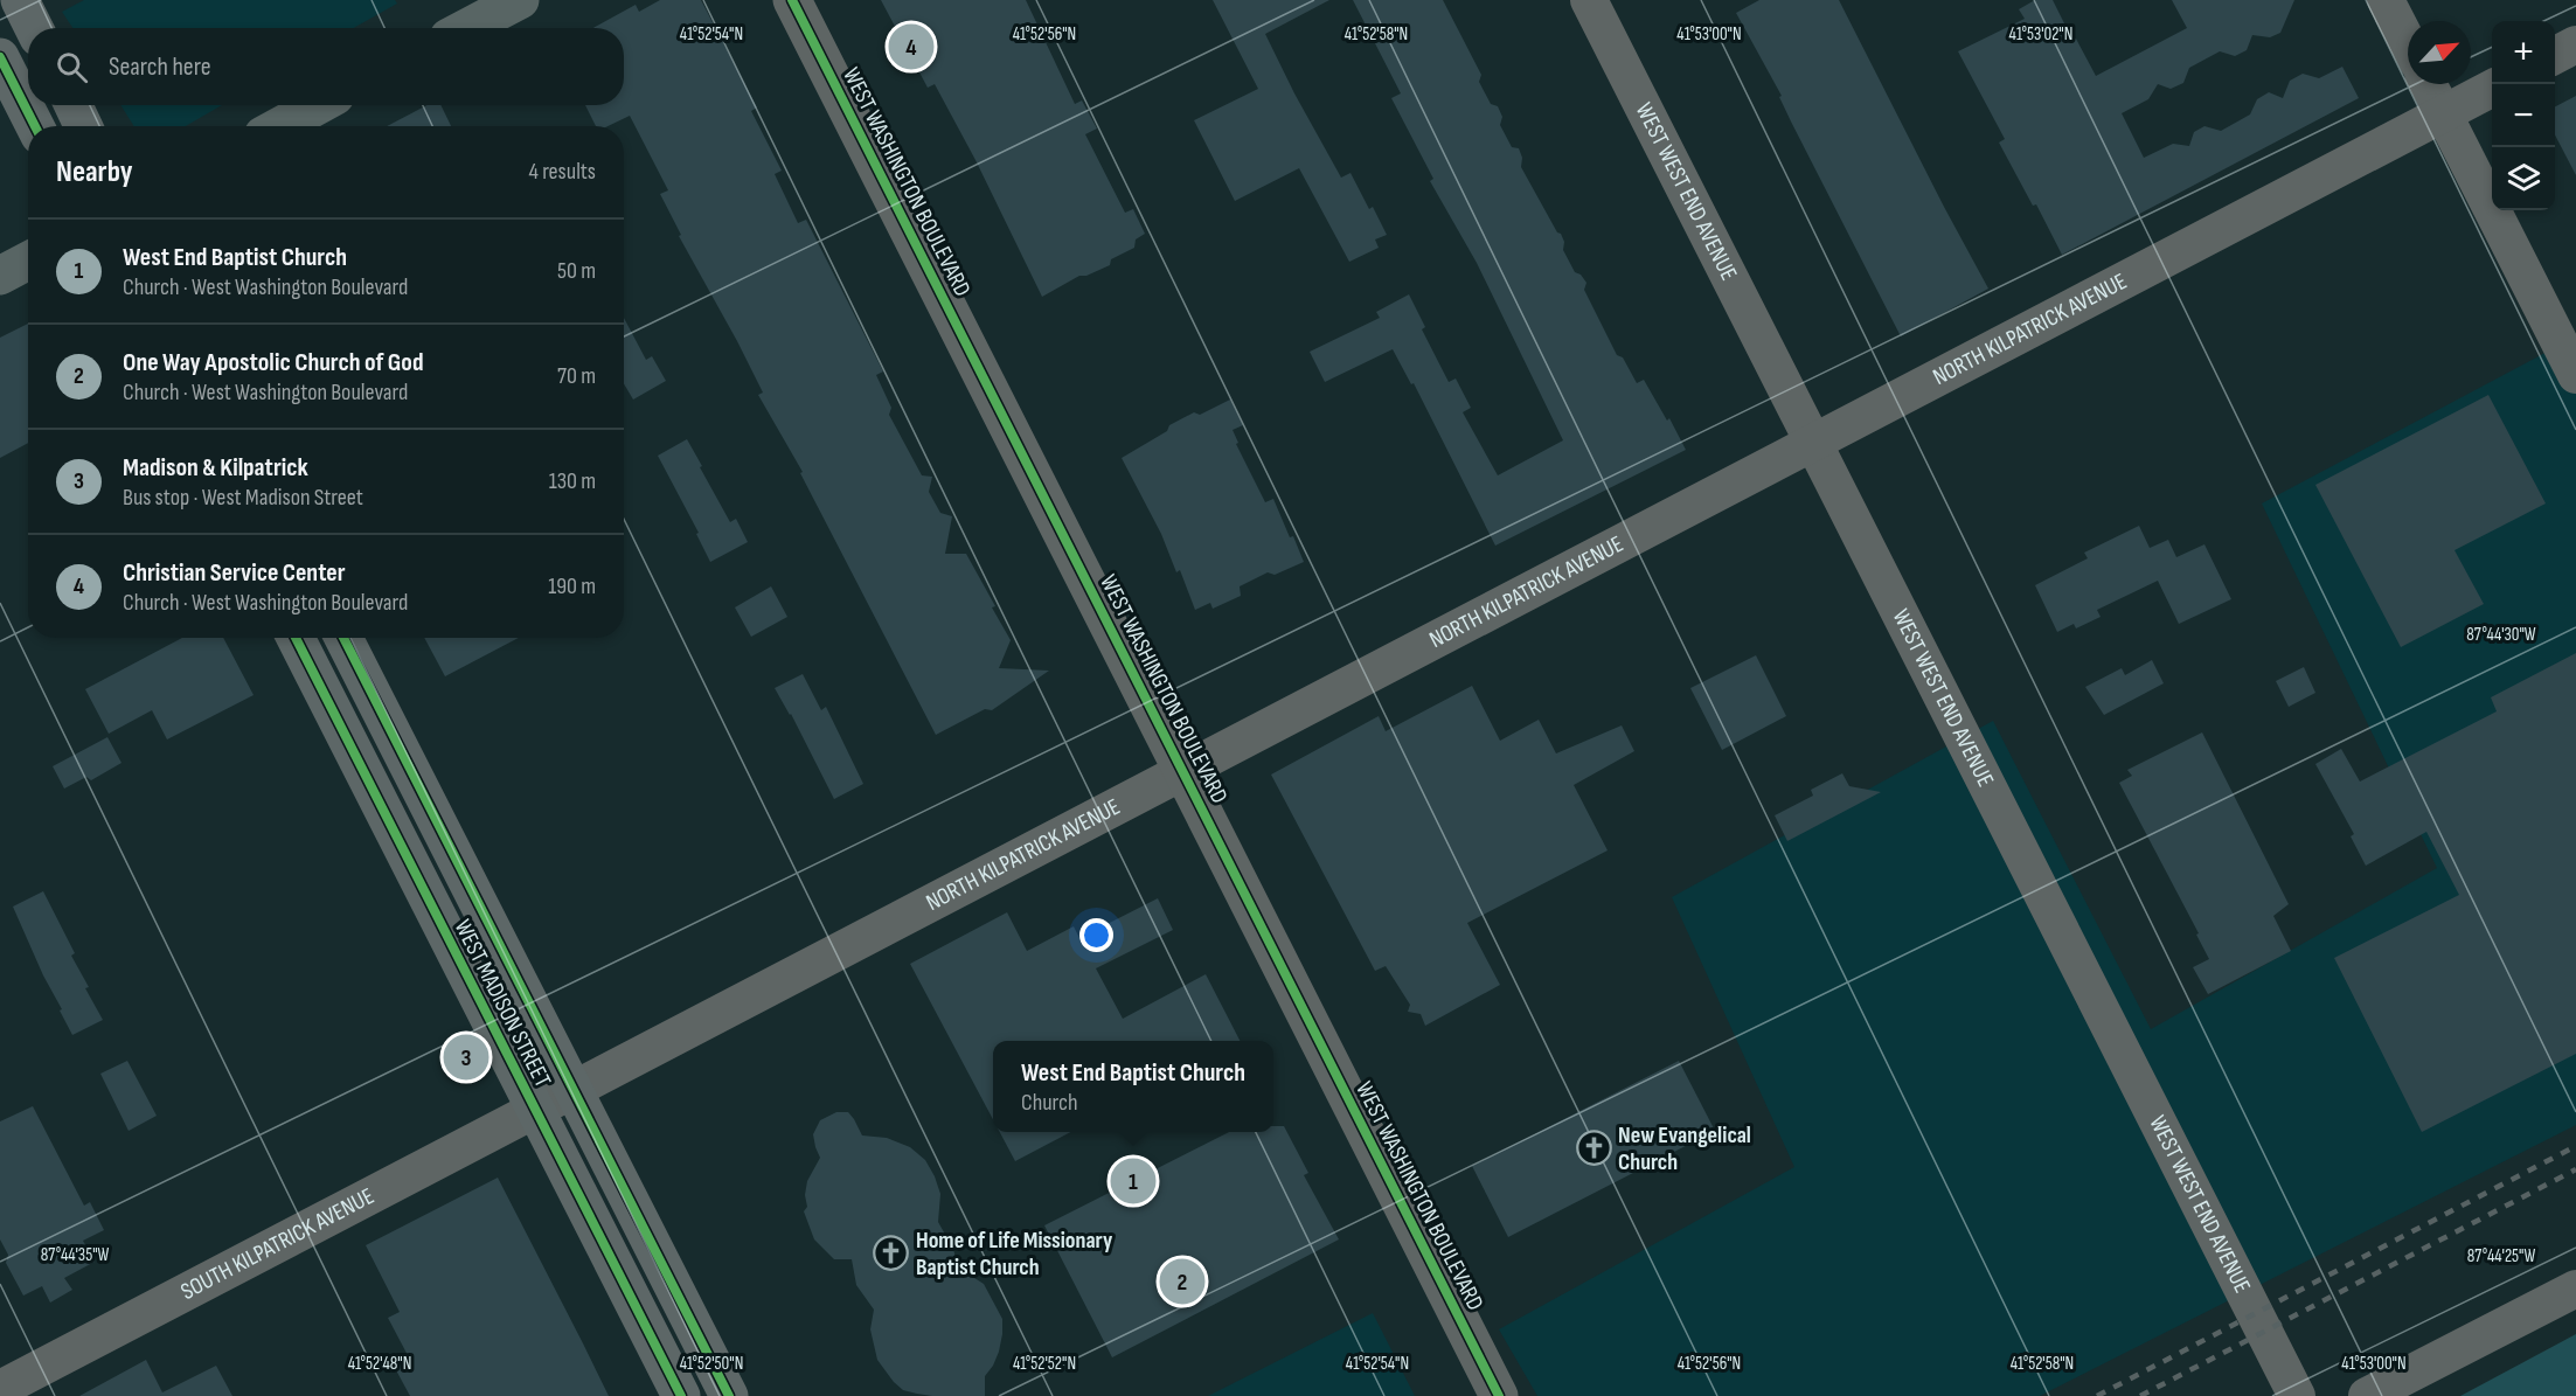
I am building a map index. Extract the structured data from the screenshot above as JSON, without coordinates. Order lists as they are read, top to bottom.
{
  "streets": {
    "main road": ["WEST MADISON STREET"],
    "street": [
      "WEST WASHINGTON BOULEVARD",
      "WEST WEST END AVENUE",
      "NORTH KILPATRICK AVENUE",
      "SOUTH KILPATRICK AVENUE"
    ]
  },
  "crossings": [
    ["WEST WASHINGTON BOULEVARD", "NORTH KILPATRICK AVENUE"],
    ["WEST WEST END AVENUE", "NORTH KILPATRICK AVENUE"],
    ["NORTH KILPATRICK AVENUE", "WEST MADISON STREET"],
    ["NORTH KILPATRICK AVENUE", "SOUTH KILPATRICK AVENUE"],
    ["WEST MADISON STREET", "SOUTH KILPATRICK AVENUE"]
  ],
  "places": {
    "church": ["New Evangelical Church", "Home of Life Missionary Baptist Church"]
  },
  "north": "top right",
  "page": {
    "map_buttons": ["+", "−"],
    "pins": [
      "4",
      "3",
      "1",
      "2"
    ],
    "search": "Search here",
    "heading": ["Nearby", "4 results"],
    "list": [
      {
        "mark": "1",
        "name": "West End Baptist Church",
        "note": "Church · West Washington Boulevard",
        "value": "50 m"
      },
      {
        "mark": "2",
        "name": "One Way Apostolic Church of God",
        "note": "Church · West Washington Boulevard",
        "value": "70 m"
      },
      {
        "mark": "3",
        "name": "Madison & Kilpatrick",
        "note": "Bus stop · West Madison Street",
        "value": "130 m"
      },
      {
        "mark": "4",
        "name": "Christian Service Center",
        "note": "Church · West Washington Boulevard",
        "value": "190 m"
      }
    ],
    "popup": ["West End Baptist Church", "Church"]
  },
  "coordinates": [
    "41°52'54\"N",
    "41°52'56\"N",
    "41°52'58\"N",
    "41°53'00\"N",
    "41°53'02\"N",
    "87°44'30\"W",
    "87°44'35\"W",
    "87°44'25\"W",
    "41°52'48\"N",
    "41°52'50\"N",
    "41°52'52\"N"
  ]
}
